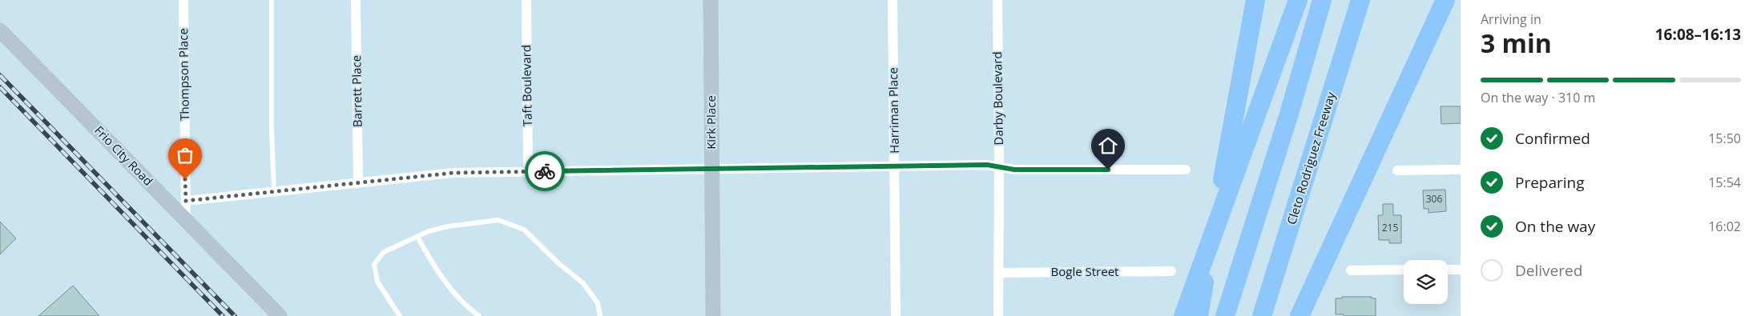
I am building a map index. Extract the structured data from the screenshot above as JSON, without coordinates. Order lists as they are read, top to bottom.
{
  "streets": {
    "highway": ["Cleto Rodriguez Freeway"],
    "main road": ["Kirk Place", "Frio City Road"],
    "street": [
      "Thompson Place",
      "Taft Boulevard",
      "Barrett Place",
      "Darby Boulevard",
      "Harriman Place",
      "Bogle Street"
    ]
  },
  "crossings": [
    ["Thompson Place", "Frio City Road"],
    ["Darby Boulevard", "Bogle Street"]
  ],
  "house_numbers": ["306", "215"],
  "page": {
    "heading": ["3 min", "Arriving in", "16:08–16:13"],
    "bar": "On the way · 310 m",
    "list": [
      ["Confirmed", "15:50"],
      ["Preparing", "15:54"],
      ["On the way", "16:02"],
      "Delivered"
    ]
  }
}
